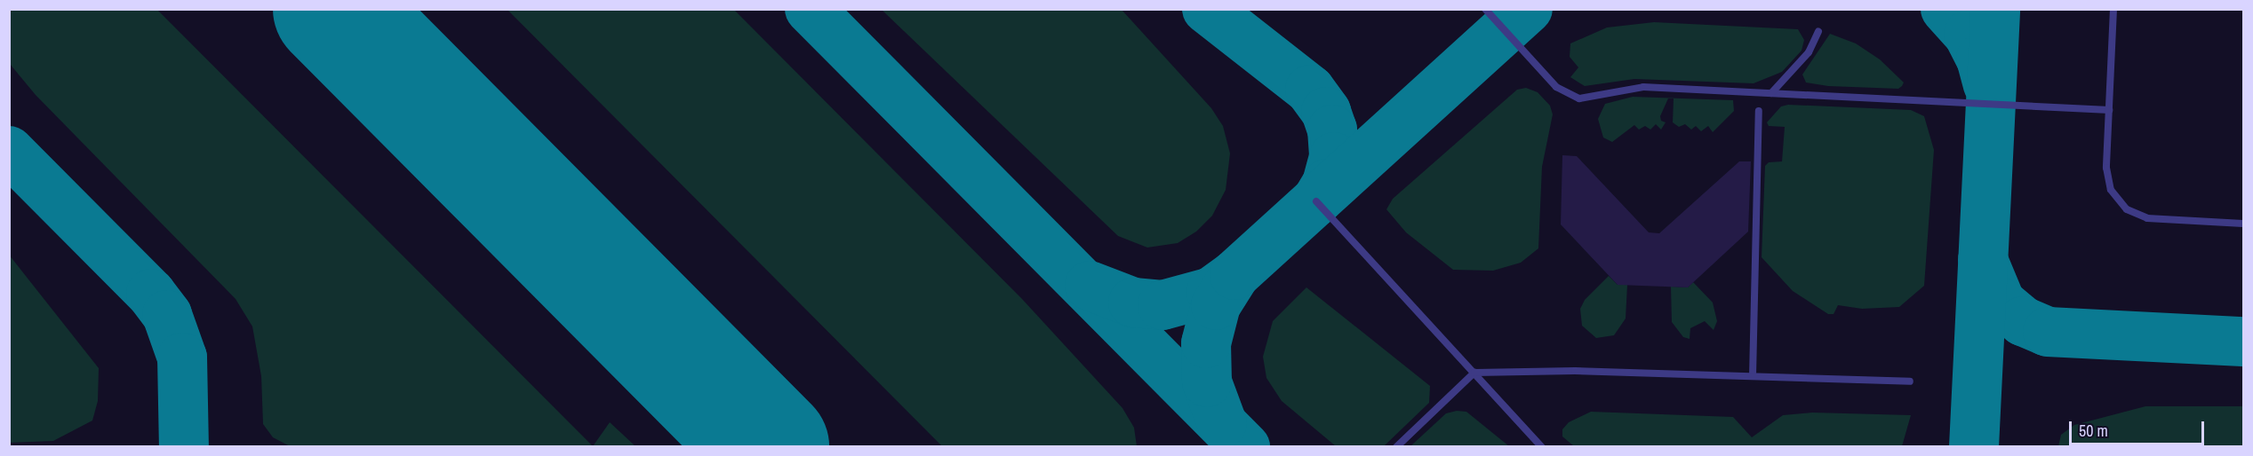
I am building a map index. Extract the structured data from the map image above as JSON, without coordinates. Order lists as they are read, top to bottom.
{
  "scale_bar": "50 m"
}
